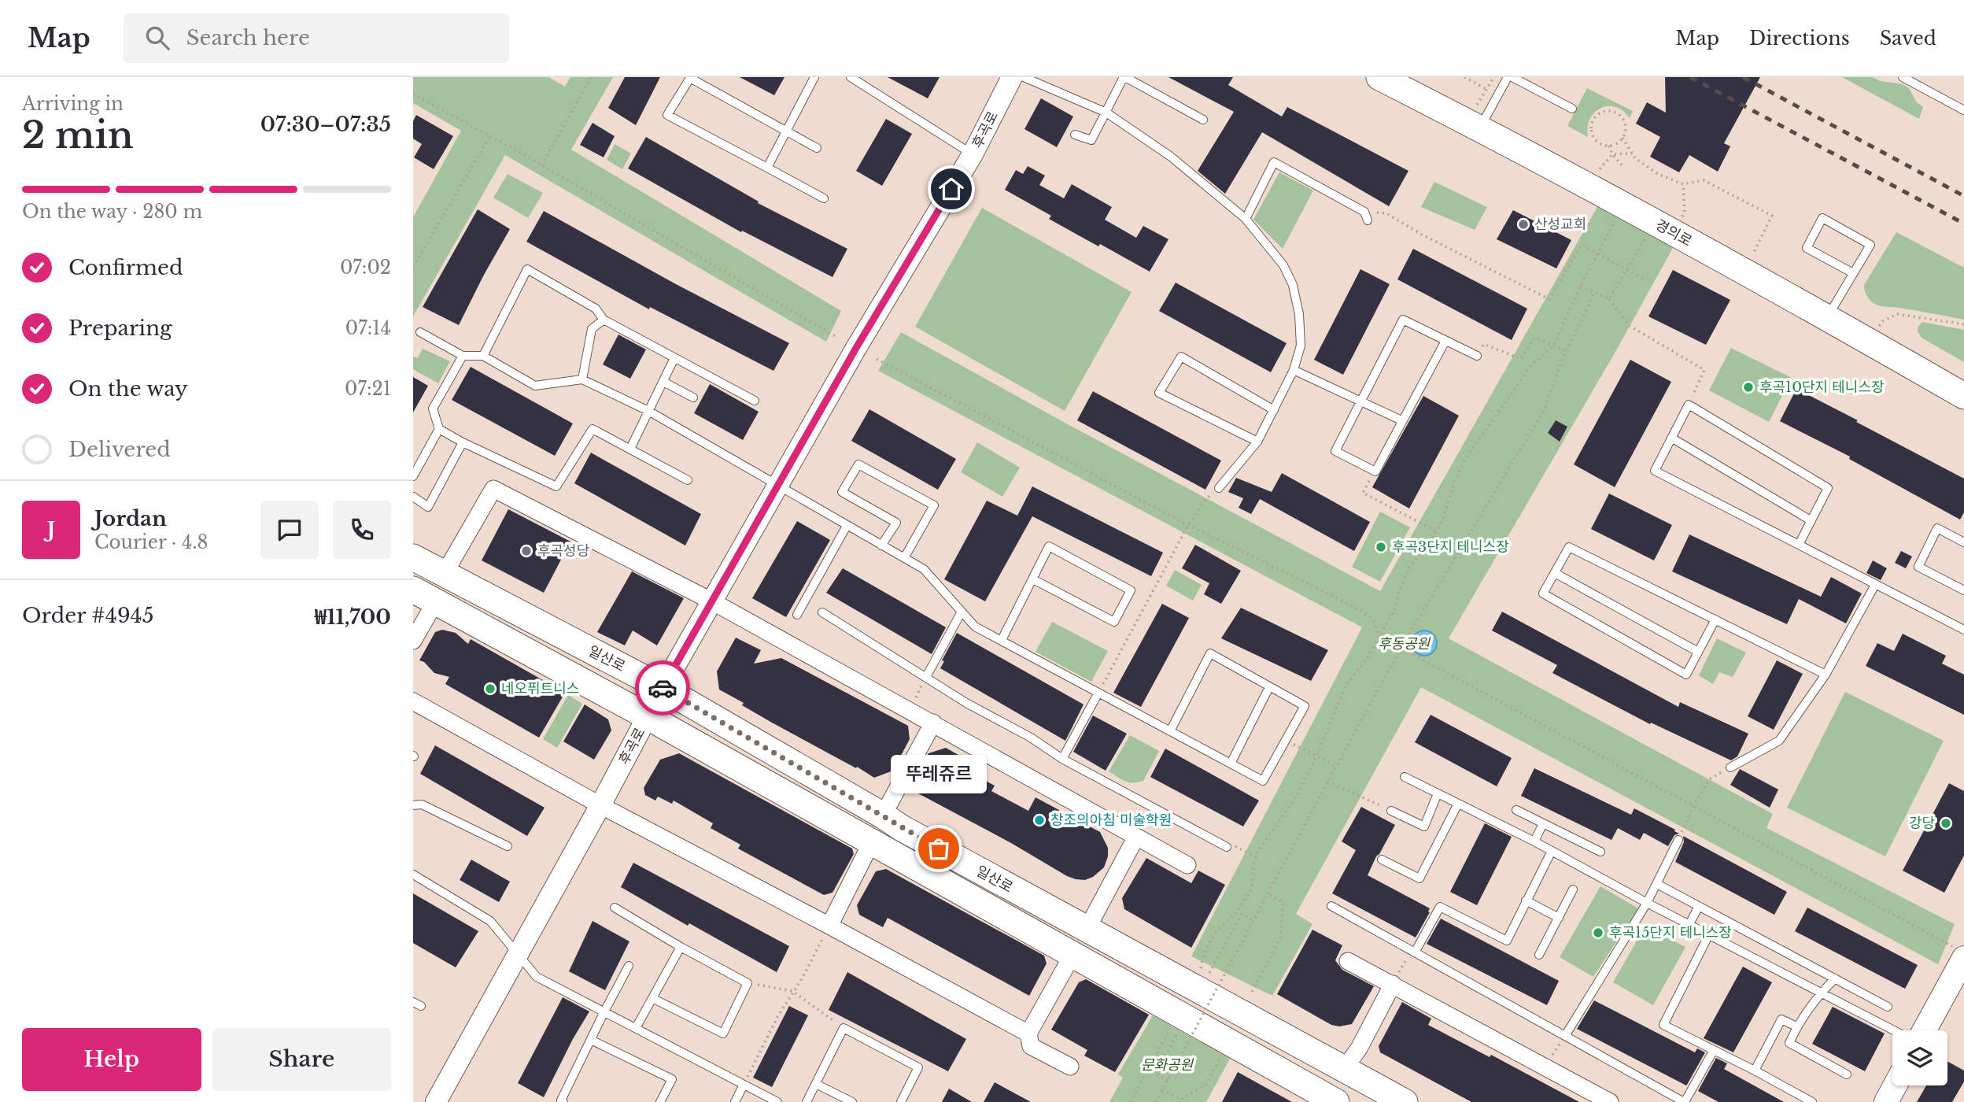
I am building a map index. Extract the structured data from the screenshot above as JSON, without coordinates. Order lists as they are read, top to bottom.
{
  "streets": {
    "main road": ["경의로", "일산로"],
    "street": ["후곡로"]
  },
  "crossings": [
    ["후곡로", "일산로"]
  ],
  "parks": ["후동공원", "문화공원"],
  "places": [
    "산성교회",
    "후곡10단지 테니스장",
    "후곡3단지 테니스장",
    "후곡성당",
    "네오퓌트니스",
    "창조의아침 미술학원",
    "강당",
    "뚜레쥬르",
    "후곡15단지 테니스장"
  ],
  "page": {
    "header": "Map",
    "search": "Search here",
    "nav": ["Map", "Directions", "Saved"],
    "heading": ["2 min", "Arriving in", "07:30–07:35"],
    "panel": [
      "Jordan",
      "Courier · 4.8",
      "Order #4945",
      "₩11,700"
    ],
    "bar": "On the way · 280 m",
    "list": [
      ["Confirmed", "07:02"],
      ["Preparing", "07:14"],
      ["On the way", "07:21"],
      "Delivered"
    ],
    "round": "J",
    "bubble": "뚜레쥬르",
    "buttons": ["Help", "Share"]
  }
}
